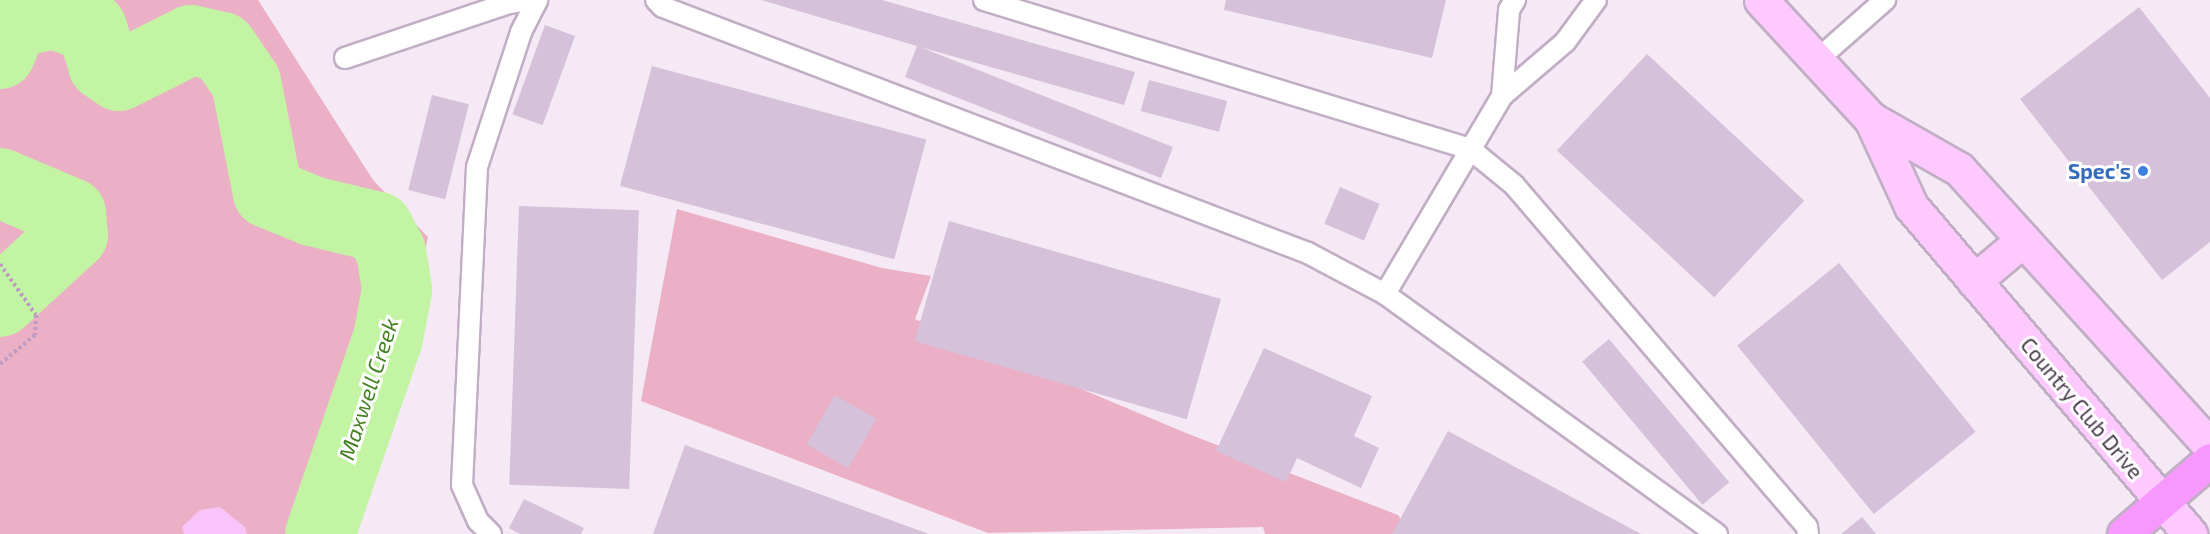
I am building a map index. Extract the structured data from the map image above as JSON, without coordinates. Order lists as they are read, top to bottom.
{
  "streets": {
    "street": ["Country Club Drive"]
  },
  "water": ["Maxwell Creek"],
  "places": ["Spec's"]
}
